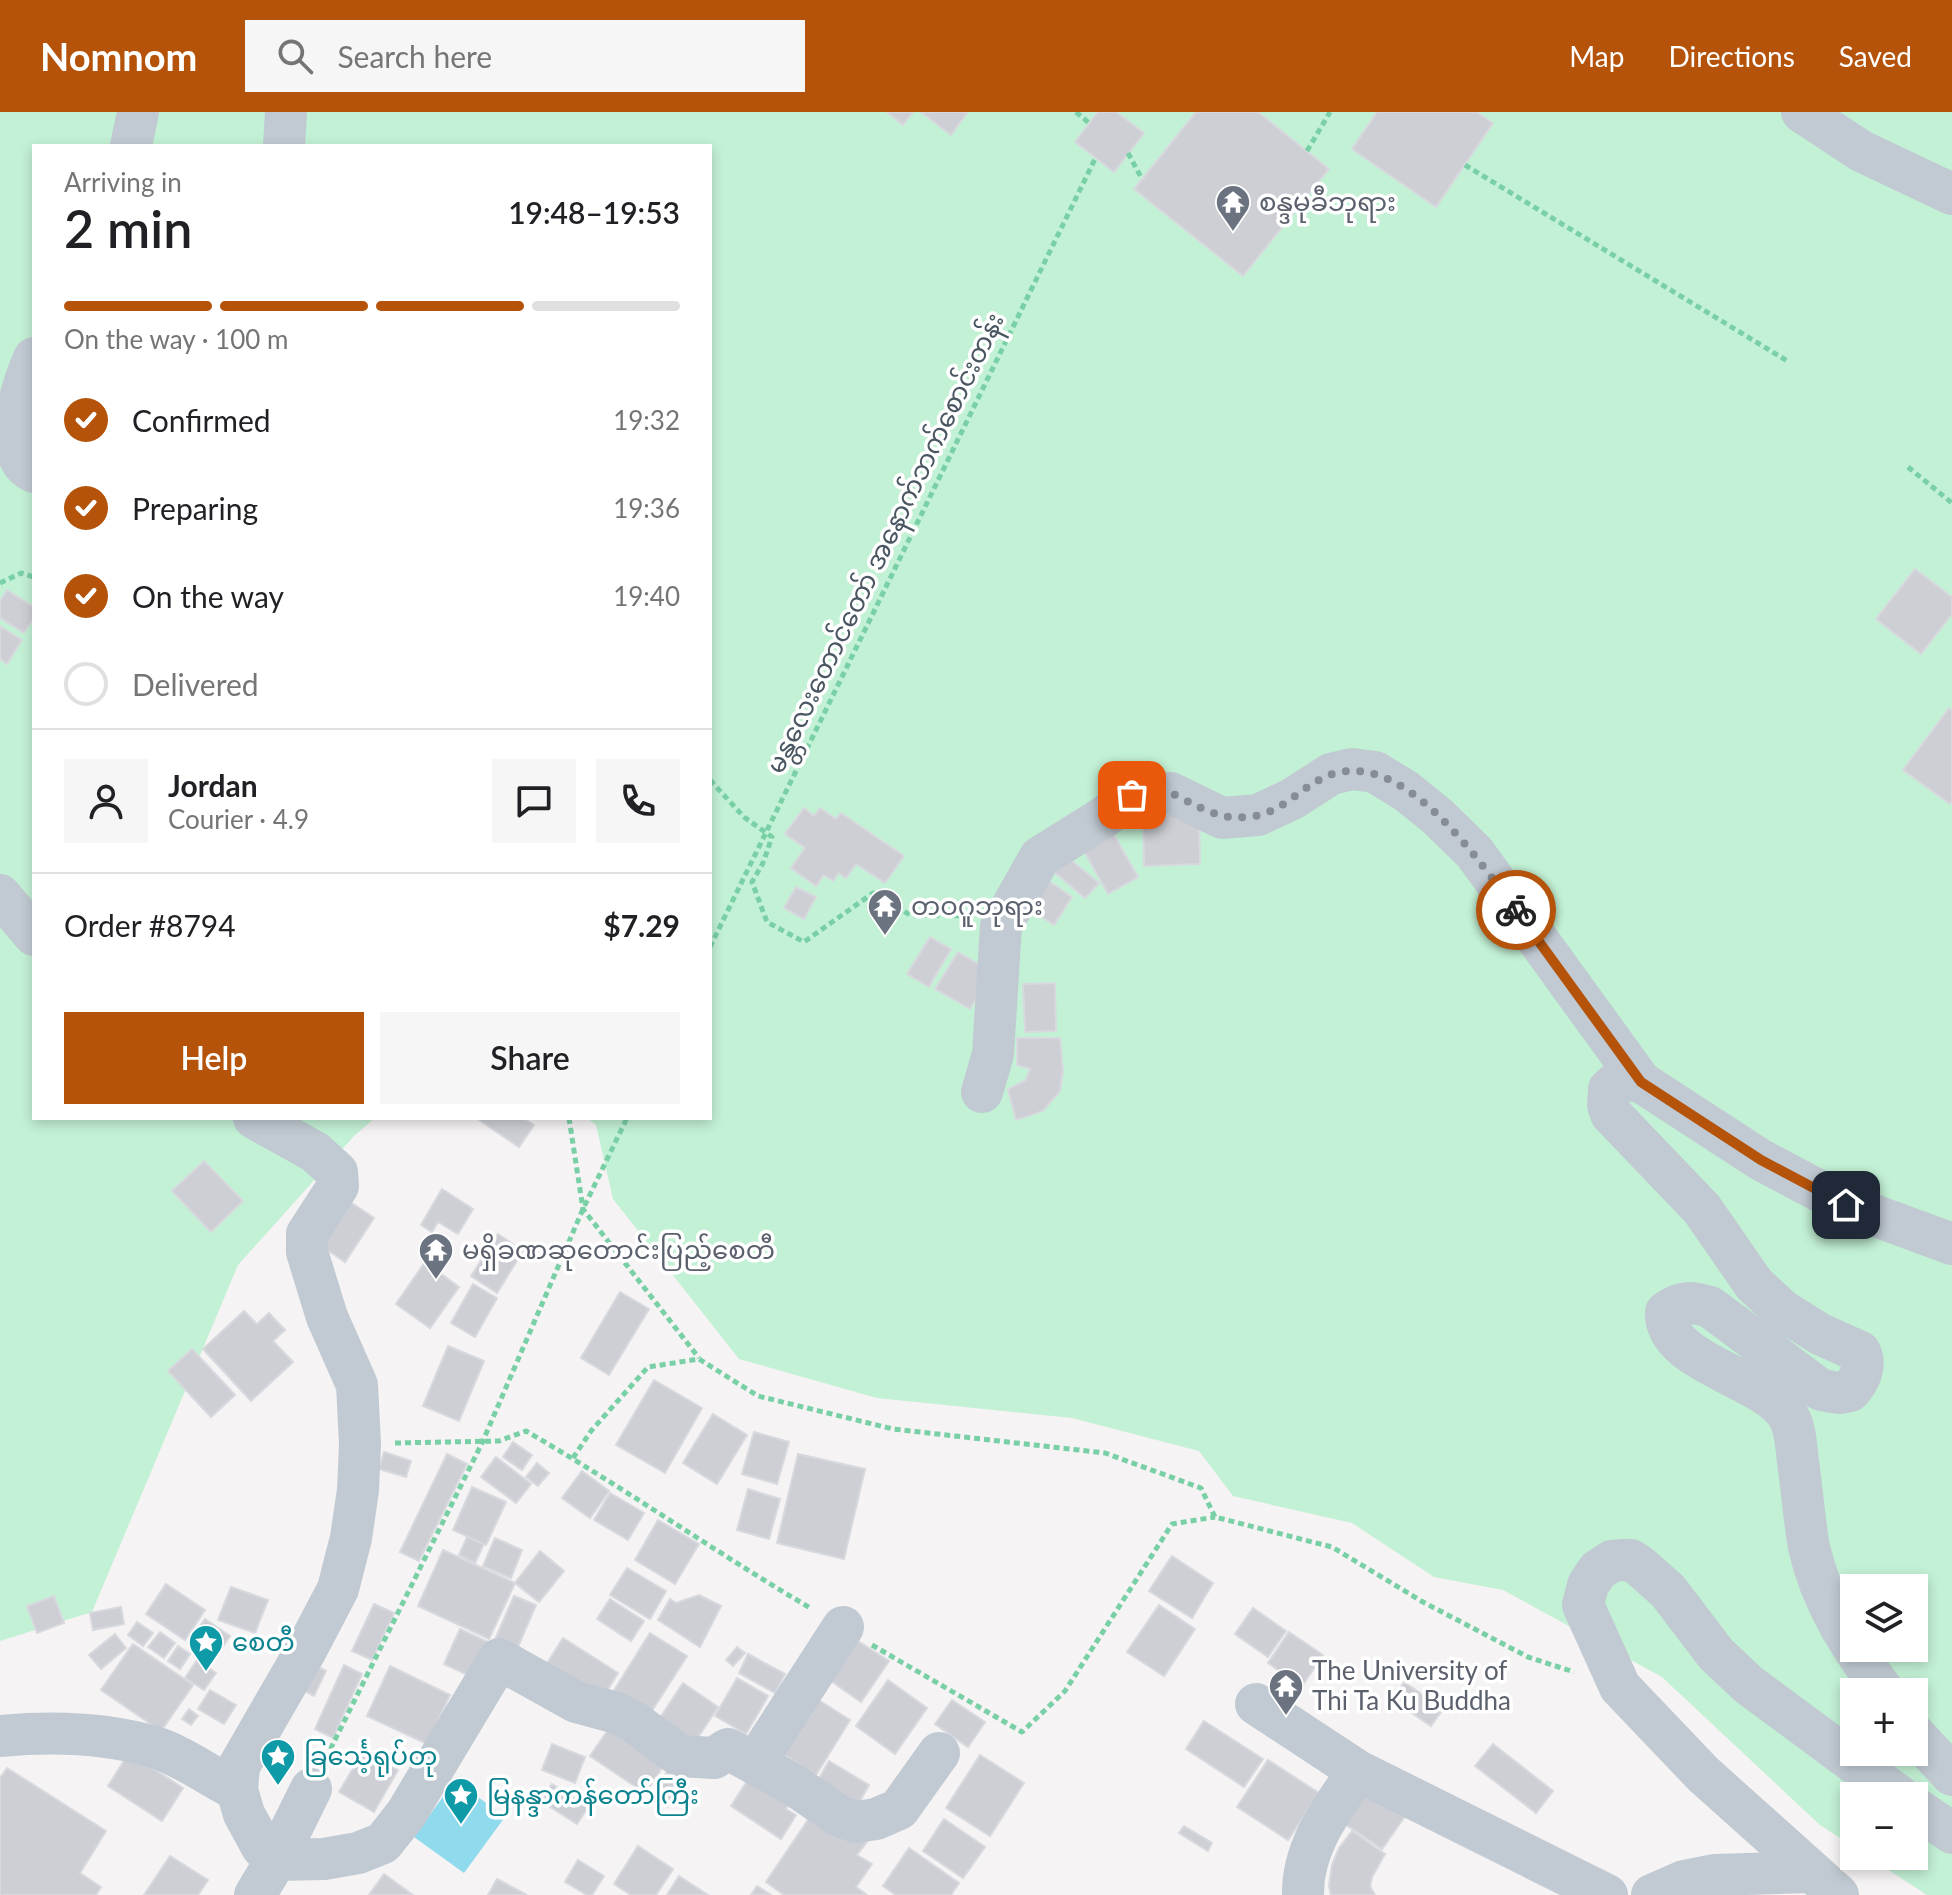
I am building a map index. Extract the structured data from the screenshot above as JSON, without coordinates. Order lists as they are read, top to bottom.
{
  "streets": {
    "path": ["မန္တလေးတောင်တော် အနောက်ဘက်စောင်းတန်း"]
  },
  "places": {
    "temple": [
      "စန္ဒမုခီဘုရား",
      "တဝဂူဘုရား",
      "မရှိခဏဆုတောင်းပြည့်စေတီ",
      "The University of Thi Ta Ku Buddha"
    ],
    "place": ["စေတီ", "ခြင်္သေ့ရုပ်တု", "မြနန္ဒာကန်တော်ကြီး"]
  },
  "page": {
    "header": "Nomnom",
    "search": "Search here",
    "nav": ["Map", "Directions", "Saved"],
    "heading": ["2 min", "Arriving in", "19:48–19:53"],
    "panel": [
      "Jordan",
      "Courier · 4.9",
      "Order #8794",
      "$7.29"
    ],
    "bar": "On the way · 100 m",
    "list": [
      ["Confirmed", "19:32"],
      ["Preparing", "19:36"],
      ["On the way", "19:40"],
      "Delivered"
    ],
    "buttons": ["Help", "Share"],
    "map_buttons": ["+", "−"]
  }
}
